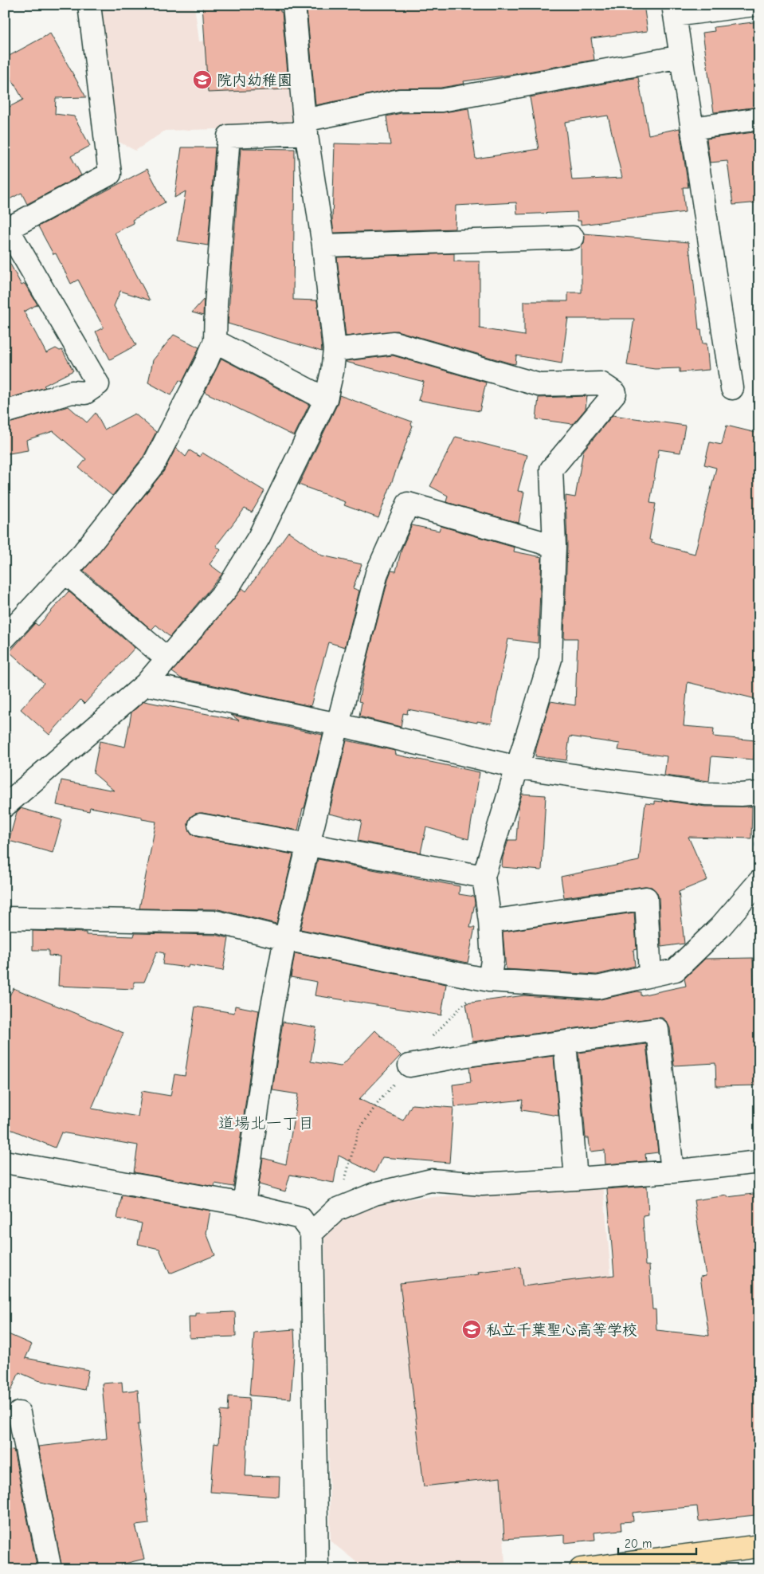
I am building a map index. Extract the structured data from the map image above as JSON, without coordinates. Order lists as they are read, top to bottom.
{
  "districts": ["道場北一丁目"],
  "places": {
    "school or university": ["院内幼稚園", "私立千葉聖心高等学校"]
  },
  "scale_bar": "20 m"
}
